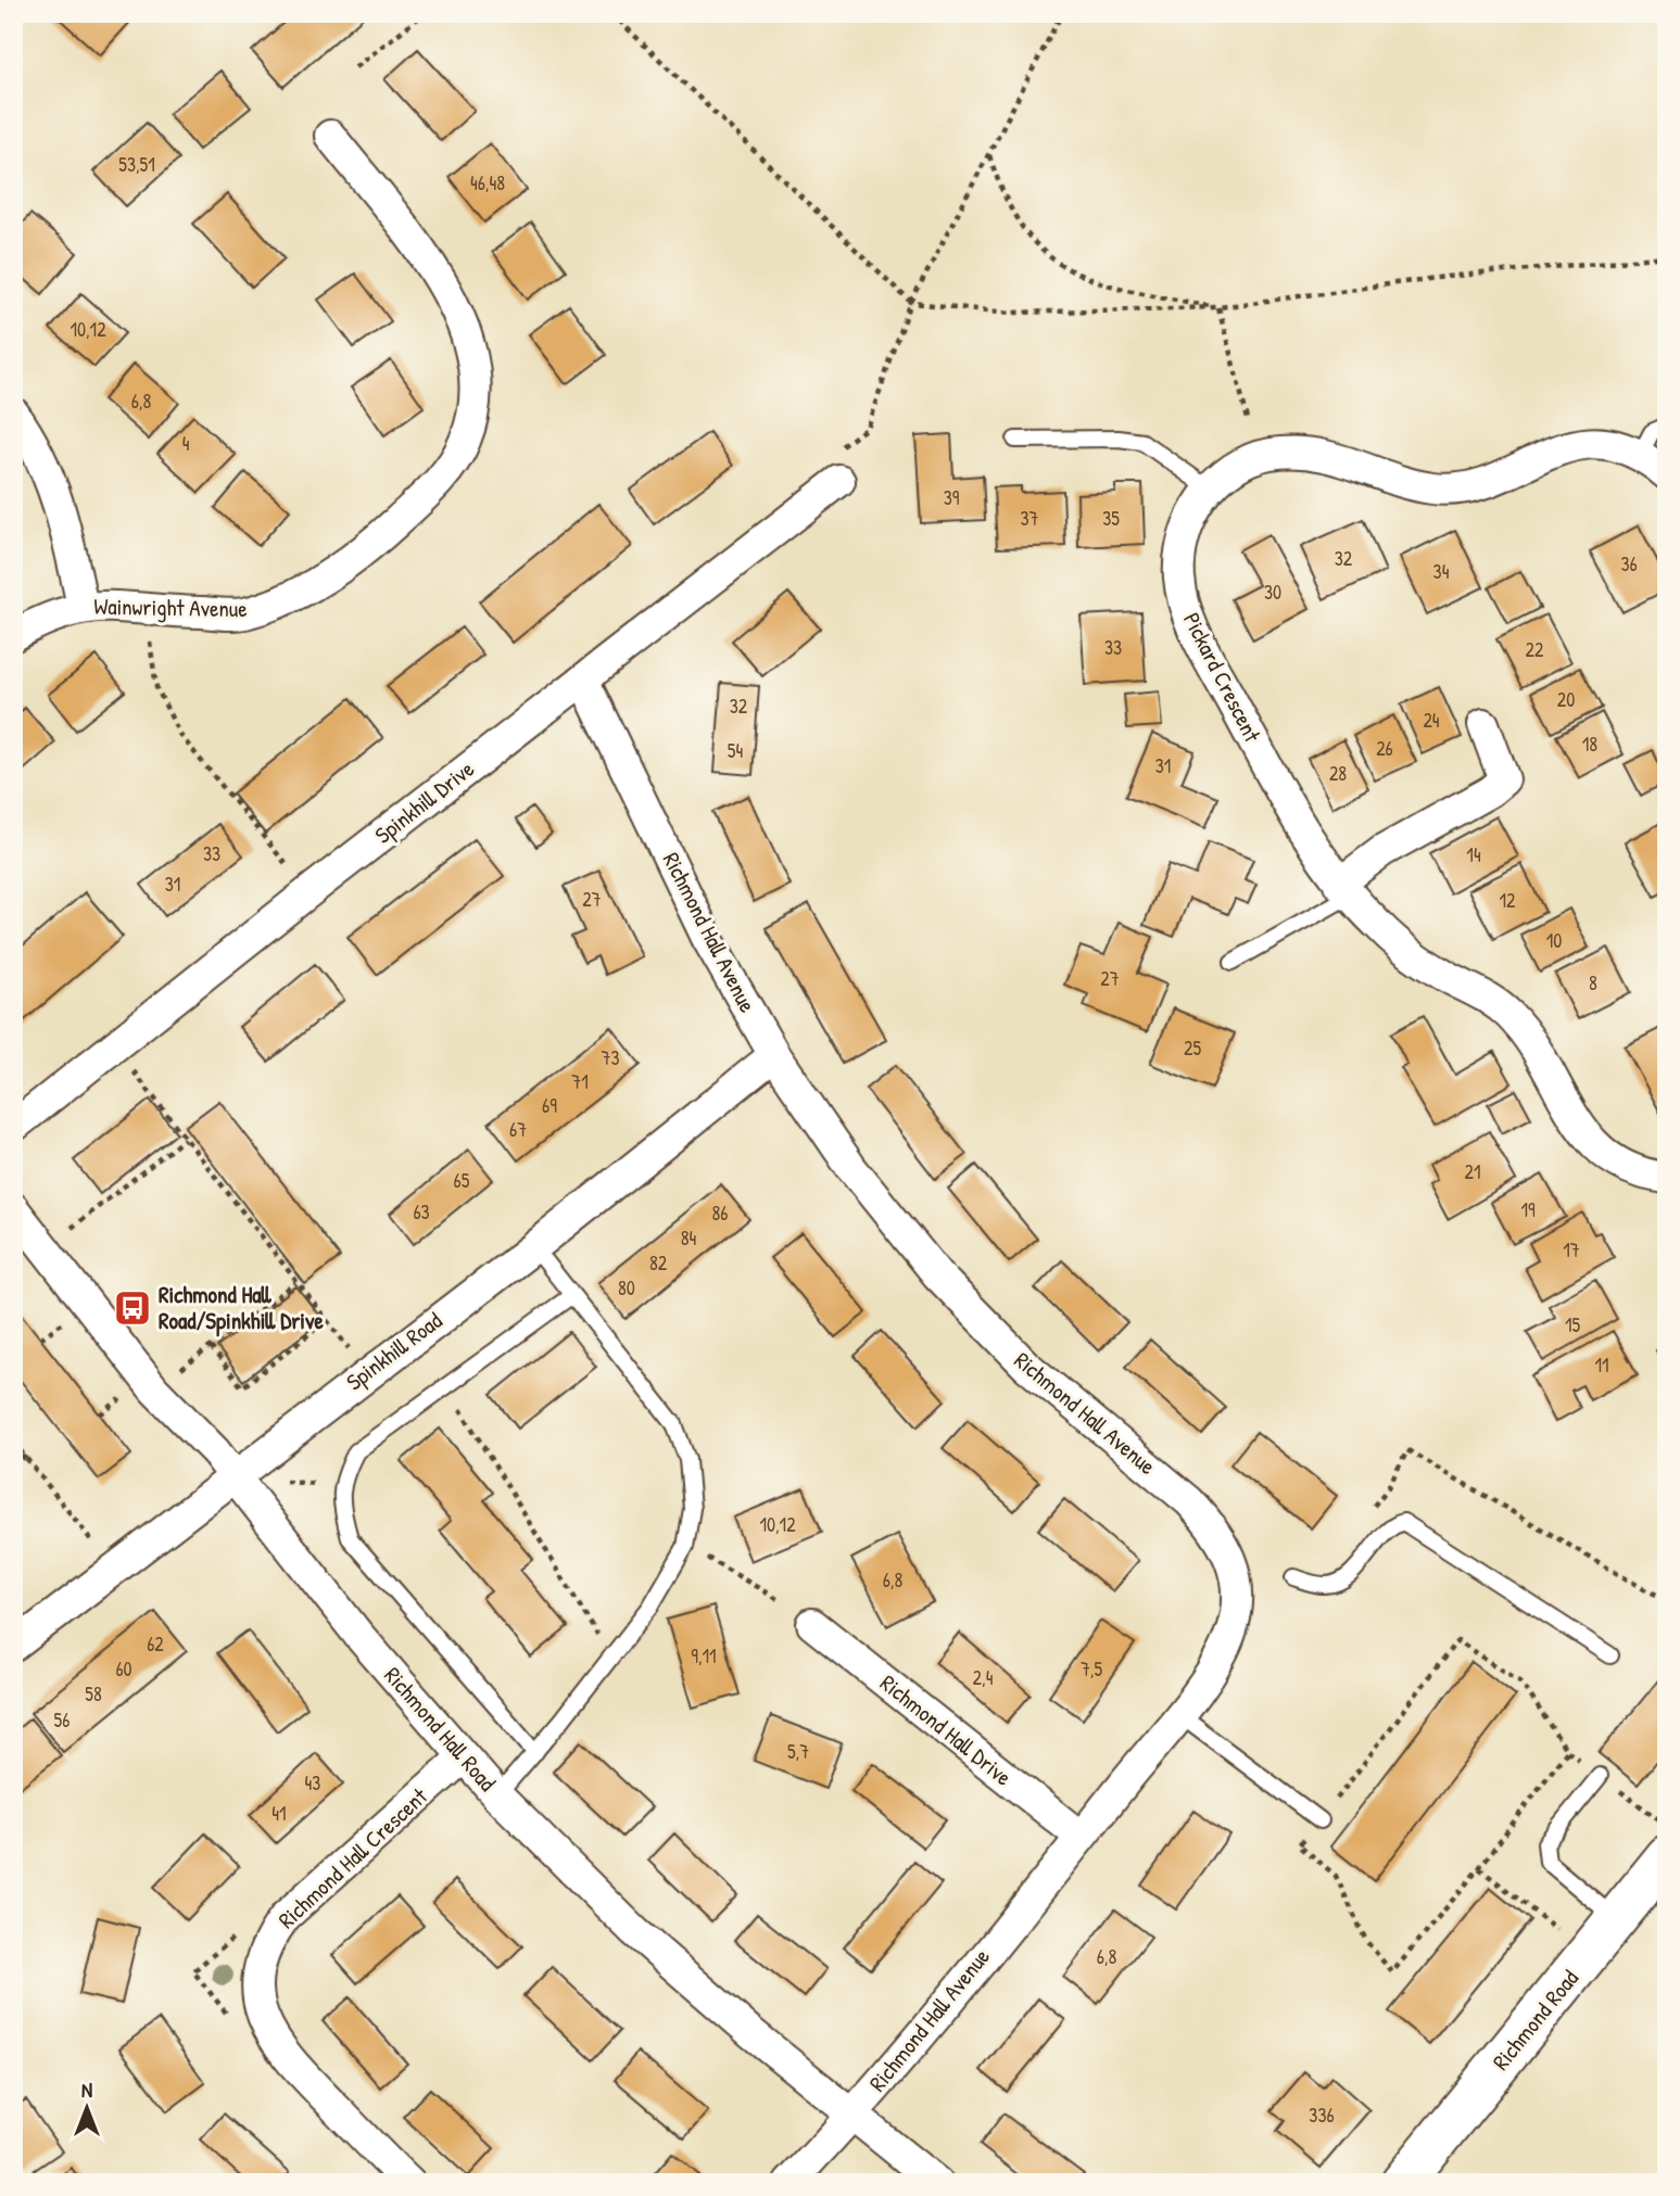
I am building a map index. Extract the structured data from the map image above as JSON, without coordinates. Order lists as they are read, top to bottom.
{
  "streets": {
    "main road": ["Richmond Road"],
    "street": [
      "Wainwright Avenue",
      "Pickard Crescent",
      "Spinkhill Drive",
      "Richmond Hall Avenue",
      "Spinkhill Road",
      "Richmond Hall Road",
      "Richmond Hall Drive",
      "Richmond Hall Crescent"
    ]
  },
  "crossings": [
    ["Spinkhill Drive", "Richmond Hall Avenue"],
    ["Richmond Hall Avenue", "Spinkhill Road"],
    ["Richmond Hall Avenue", "Richmond Hall Road"],
    ["Richmond Hall Avenue", "Richmond Hall Drive"],
    ["Spinkhill Road", "Richmond Hall Road"],
    ["Richmond Hall Road", "Richmond Hall Crescent"]
  ],
  "places": {
    "bus stop": ["Richmond Hall Road/Spinkhill Drive"]
  },
  "house_numbers": [
    "53,51",
    "46,48",
    "10,12",
    "6,8",
    "4",
    "39",
    "37",
    "35",
    "32",
    "36",
    "34",
    "30",
    "33",
    "22",
    "20",
    "32",
    "24",
    "18",
    "26",
    "54",
    "31",
    "28",
    "33",
    "14",
    "31",
    "27",
    "12",
    "10",
    "27",
    "8",
    "25",
    "73",
    "71",
    "69",
    "67",
    "21",
    "65",
    "19",
    "63",
    "86",
    "84",
    "17",
    "82",
    "80",
    "15",
    "11",
    "10,12",
    "6,8",
    "62",
    "9,11",
    "60",
    "7,5",
    "2,4",
    "58",
    "56",
    "5,7",
    "43",
    "41",
    "6,8",
    "336"
  ],
  "north": "top"
}
